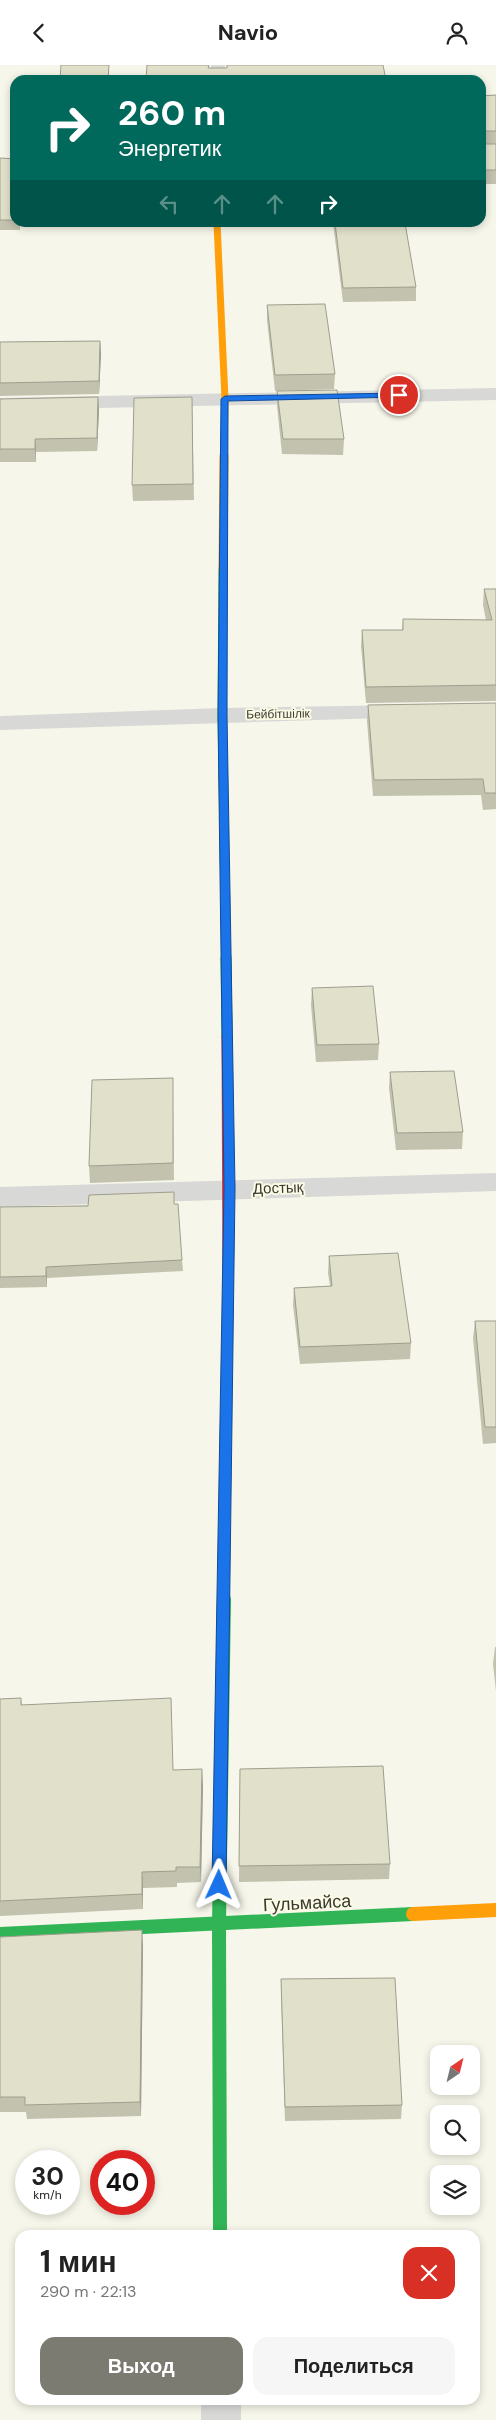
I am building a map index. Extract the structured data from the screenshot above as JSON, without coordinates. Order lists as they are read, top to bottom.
{
  "streets": {
    "street": ["Бейбітшілік", "Достық", "Гульмайса"]
  },
  "north": "top right",
  "page": {
    "header": "Navio",
    "turn": ["260 m", "Энергетик"],
    "speed": "30 km/h",
    "limit": "40",
    "heading": ["1 мин", "290 m · 22:13"],
    "buttons": ["Выход", "Поделиться"]
  }
}
